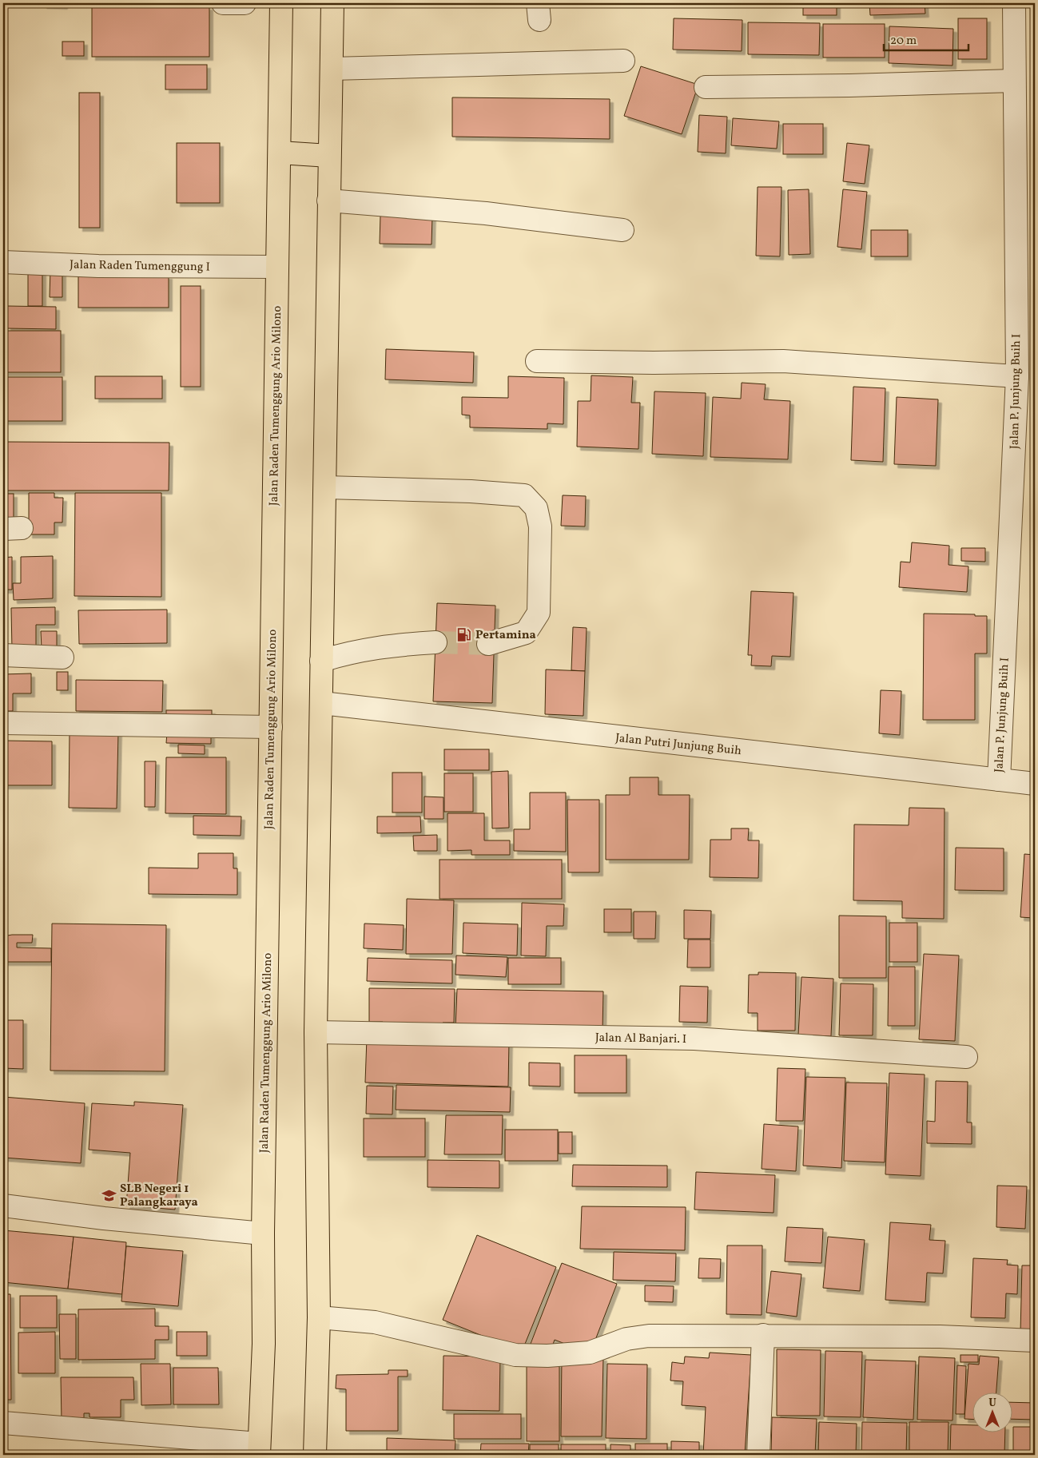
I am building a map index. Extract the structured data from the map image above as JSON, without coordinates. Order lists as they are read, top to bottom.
{
  "streets": {
    "highway": ["Jalan Raden Tumenggung Ario Milono"],
    "street": [
      "Jalan Raden Tumenggung I",
      "Jalan P. Junjung Buih I",
      "Jalan Putri Junjung Buih",
      "Jalan Al Banjari. I"
    ]
  },
  "crossings": [
    ["Jalan Raden Tumenggung I", "Jalan Raden Tumenggung Ario Milono"],
    ["Jalan P. Junjung Buih I", "Jalan Putri Junjung Buih"]
  ],
  "places": {
    "fuel station": ["Pertamina"],
    "school or university": ["SLB Negeri 1 Palangkaraya"]
  },
  "scale_bar": "20 m",
  "north": "top"
}
